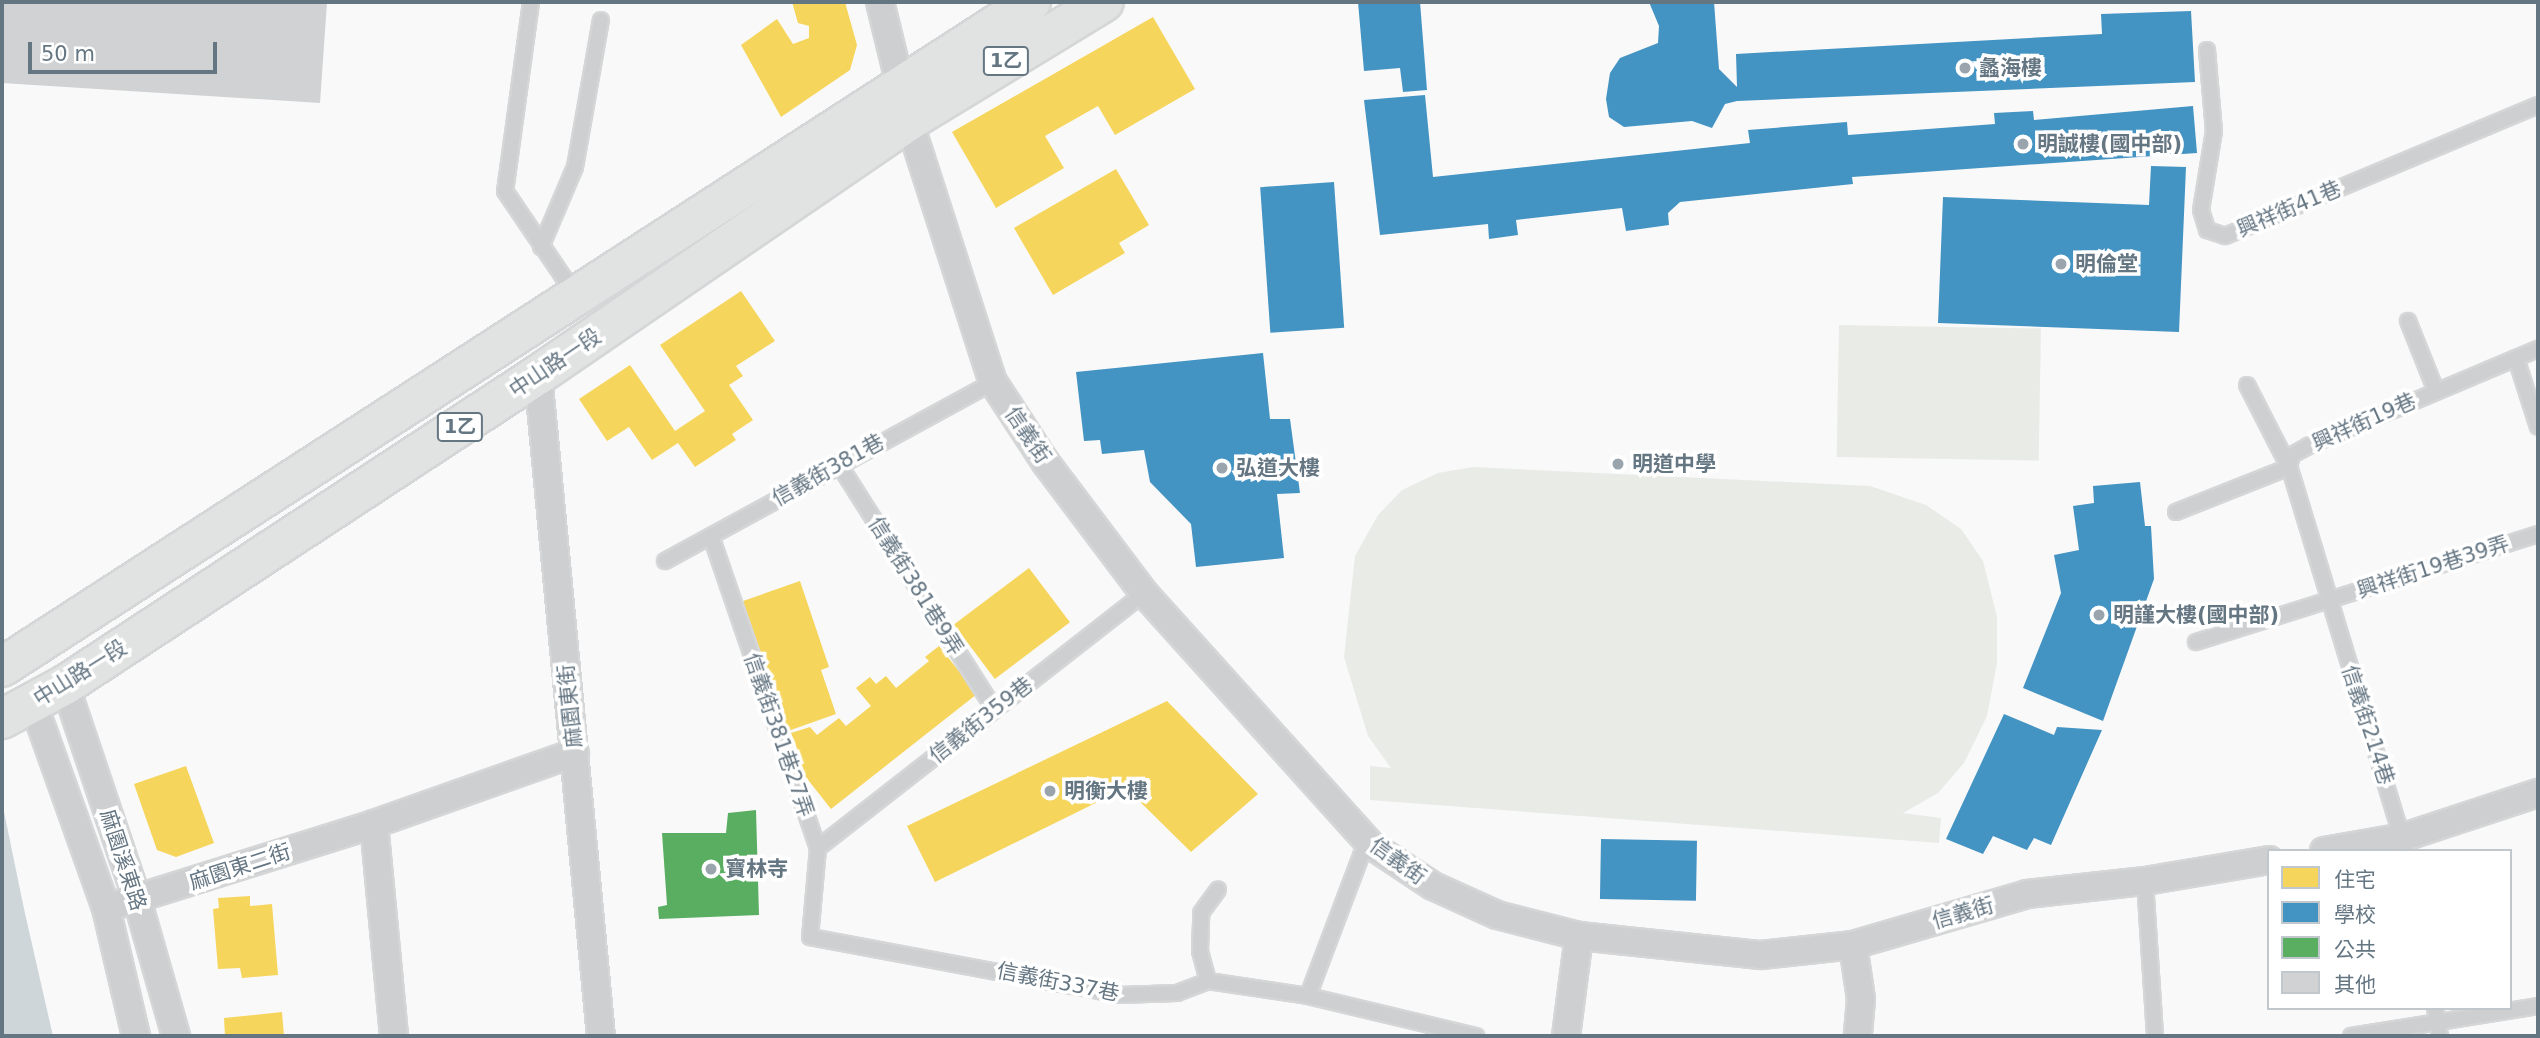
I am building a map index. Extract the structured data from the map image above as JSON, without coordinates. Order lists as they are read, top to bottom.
{
  "streets": {
    "main road": ["1乙", "中山路一段"],
    "street": [
      "信義街",
      "麻園東街",
      "麻園溪東路",
      "麻園東二街"
    ],
    "lane": [
      "興祥街41巷",
      "興祥街19巷",
      "信義街381巷",
      "興祥街19巷39弄",
      "信義街381巷9弄",
      "信義街359巷",
      "信義街214巷",
      "信義街381巷27弄",
      "信義街337巷"
    ]
  },
  "crossings": [
    ["中山路一段", "信義街"],
    ["中山路一段", "麻園東街"],
    ["中山路一段", "麻園溪東路"],
    ["信義街", "信義街381巷"],
    ["信義街", "信義街359巷"],
    ["信義街381巷", "信義街381巷9弄"],
    ["信義街381巷", "信義街381巷27弄"],
    ["興祥街19巷39弄", "信義街214巷"],
    ["信義街381巷9弄", "信義街359巷"],
    ["麻園東街", "麻園東二街"],
    ["信義街359巷", "信義街381巷27弄"],
    ["信義街381巷27弄", "信義街337巷"],
    ["麻園溪東路", "麻園東二街"]
  ],
  "places": [
    "蠡海樓",
    "明誠樓(國中部)",
    "明倫堂",
    "明道中學",
    "弘道大樓",
    "明謹大樓(國中部)",
    "明衡大樓",
    "寶林寺"
  ],
  "legend": [
    "住宅",
    "學校",
    "公共",
    "其他"
  ],
  "scale_bar": "50 m"
}
